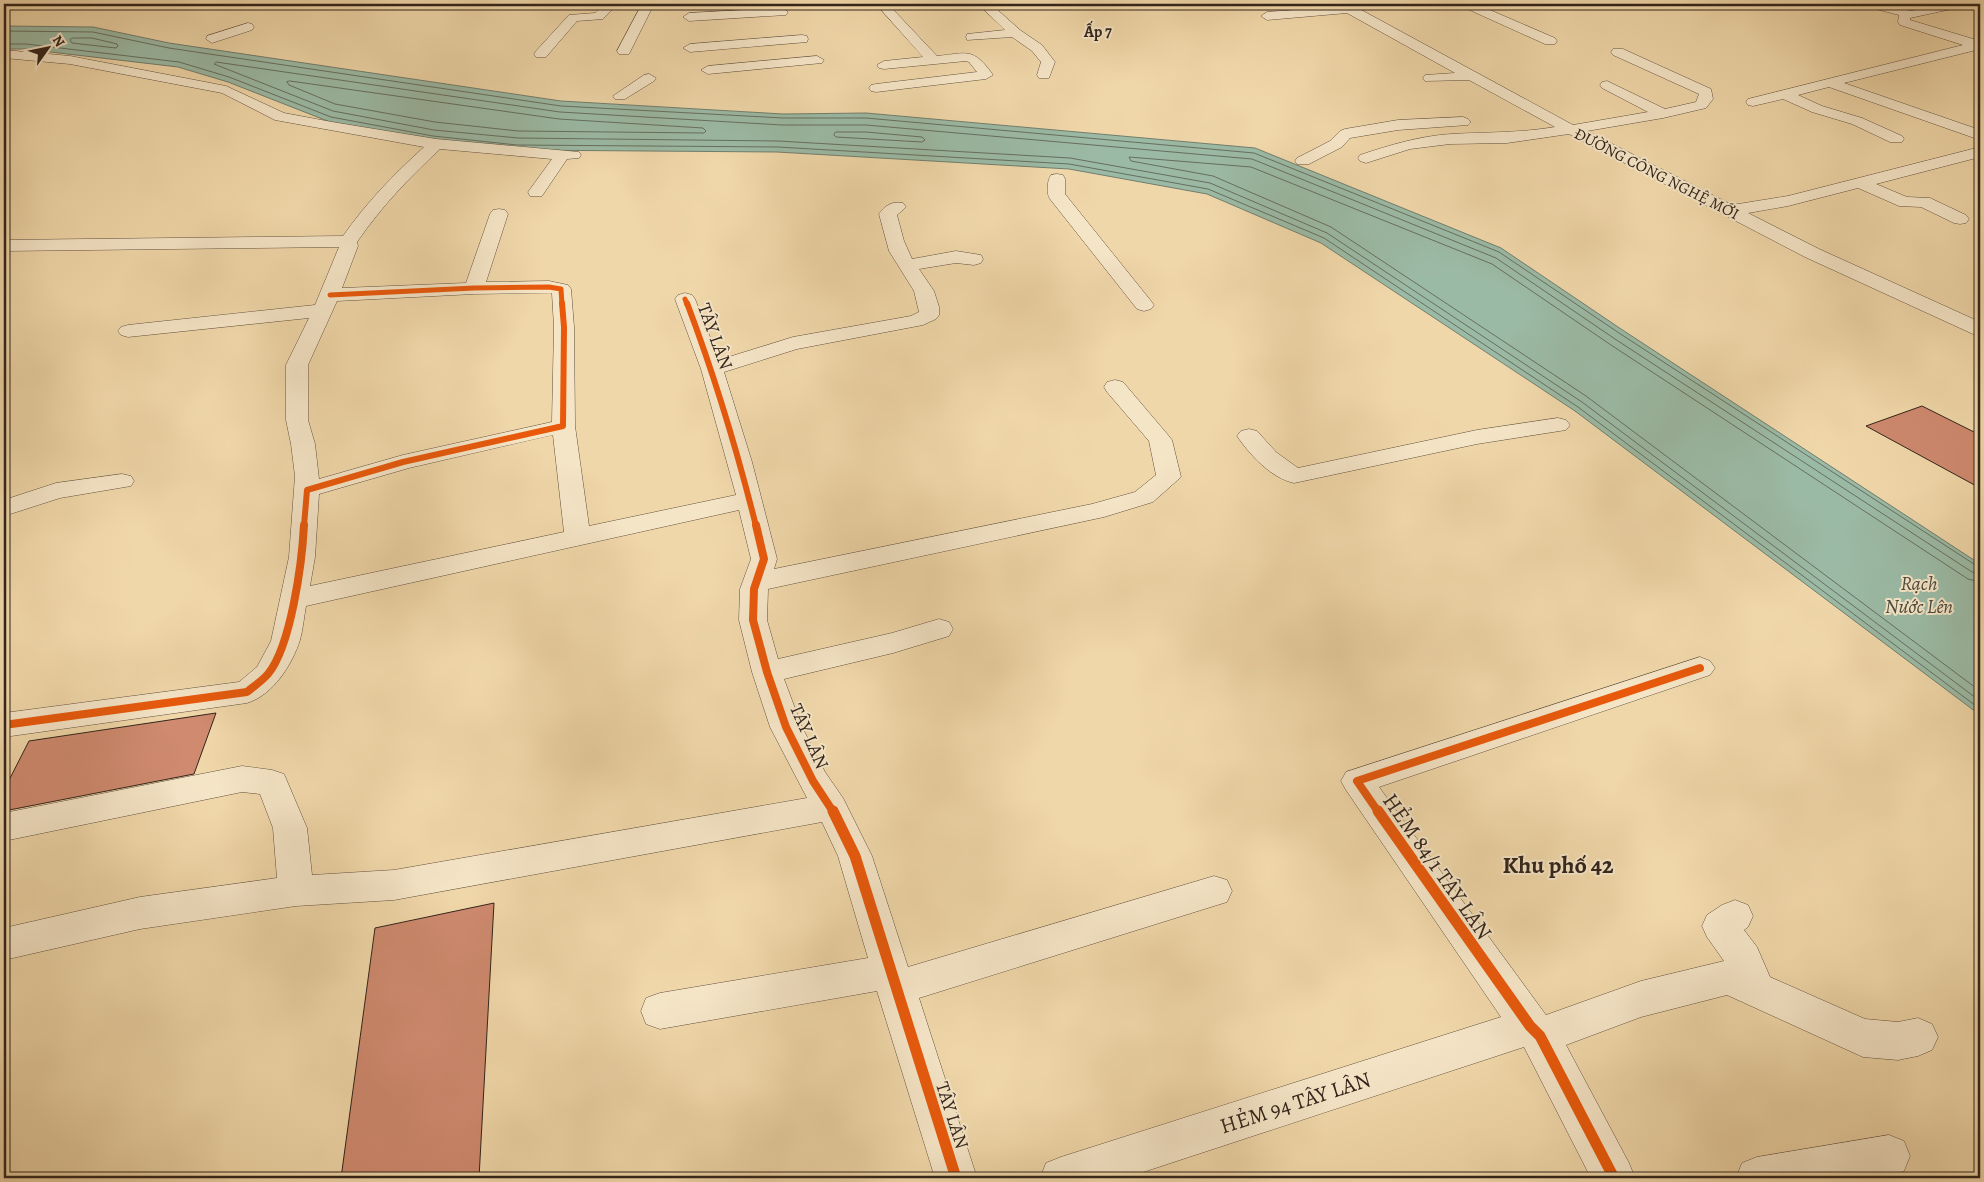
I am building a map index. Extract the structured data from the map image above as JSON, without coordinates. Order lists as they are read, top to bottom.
{
  "streets": {
    "street": [
      "ĐƯỜNG CÔNG NGHỆ MỚI",
      "TÂY LÂN",
      "HẺM 84/1 TÂY LÂN",
      "HẺM 94 TÂY LÂN"
    ]
  },
  "crossings": [
    ["HẺM 84/1 TÂY LÂN", "HẺM 94 TÂY LÂN"]
  ],
  "districts": ["Ấp 7", "Khu phố 42"],
  "water": ["Rạch Nước Lên"],
  "north": "top right"
}
